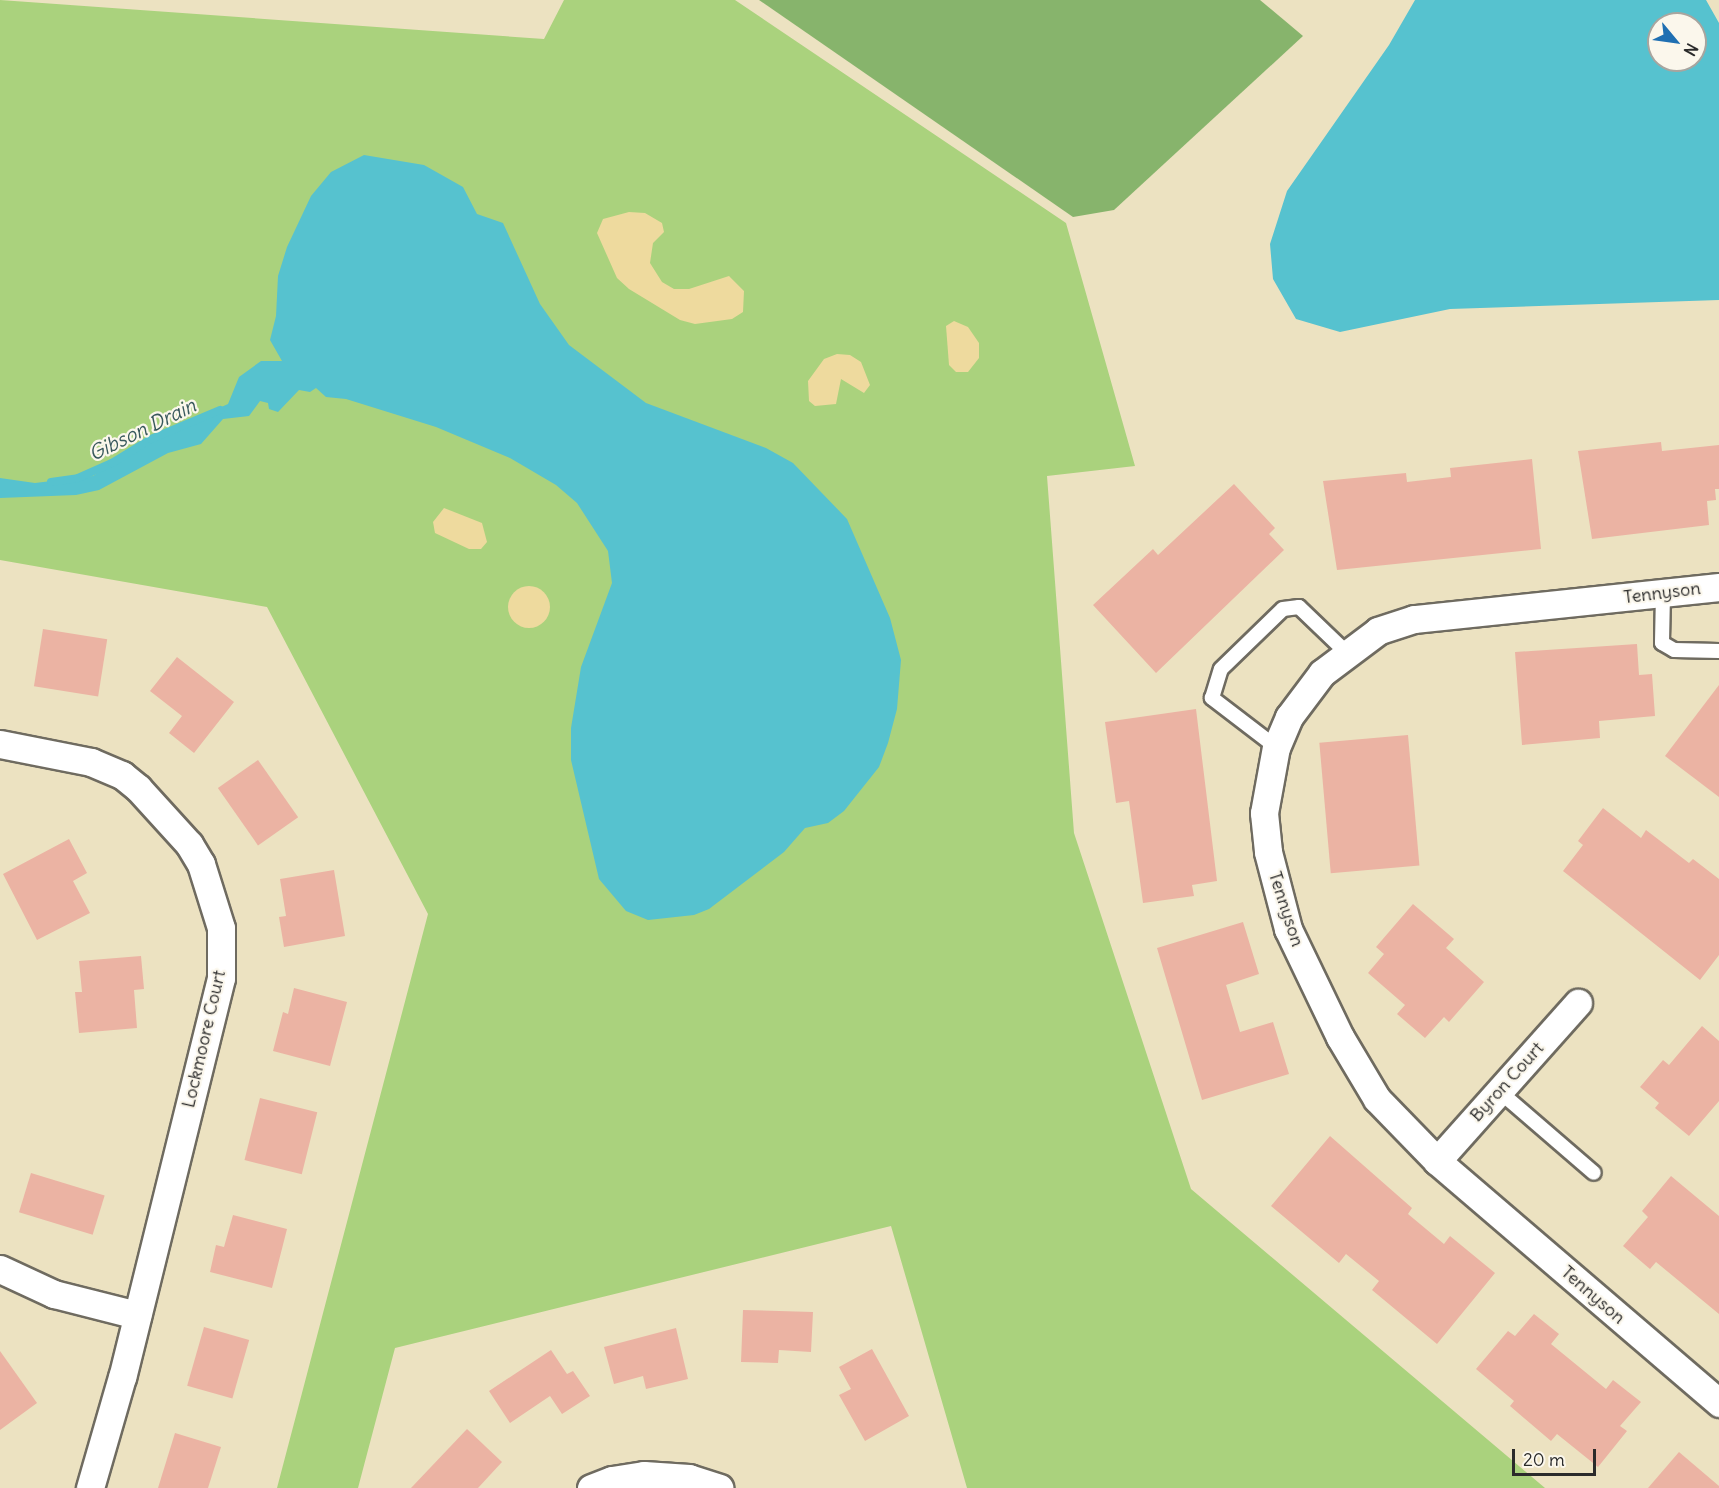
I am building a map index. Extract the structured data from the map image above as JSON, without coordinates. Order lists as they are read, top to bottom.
{
  "streets": {
    "street": ["Tennyson", "Lockmoore Court", "Byron Court"]
  },
  "crossings": [
    ["Tennyson", "Byron Court"]
  ],
  "water": ["Gibson Drain"],
  "scale_bar": "20 m",
  "north": "bottom right"
}
